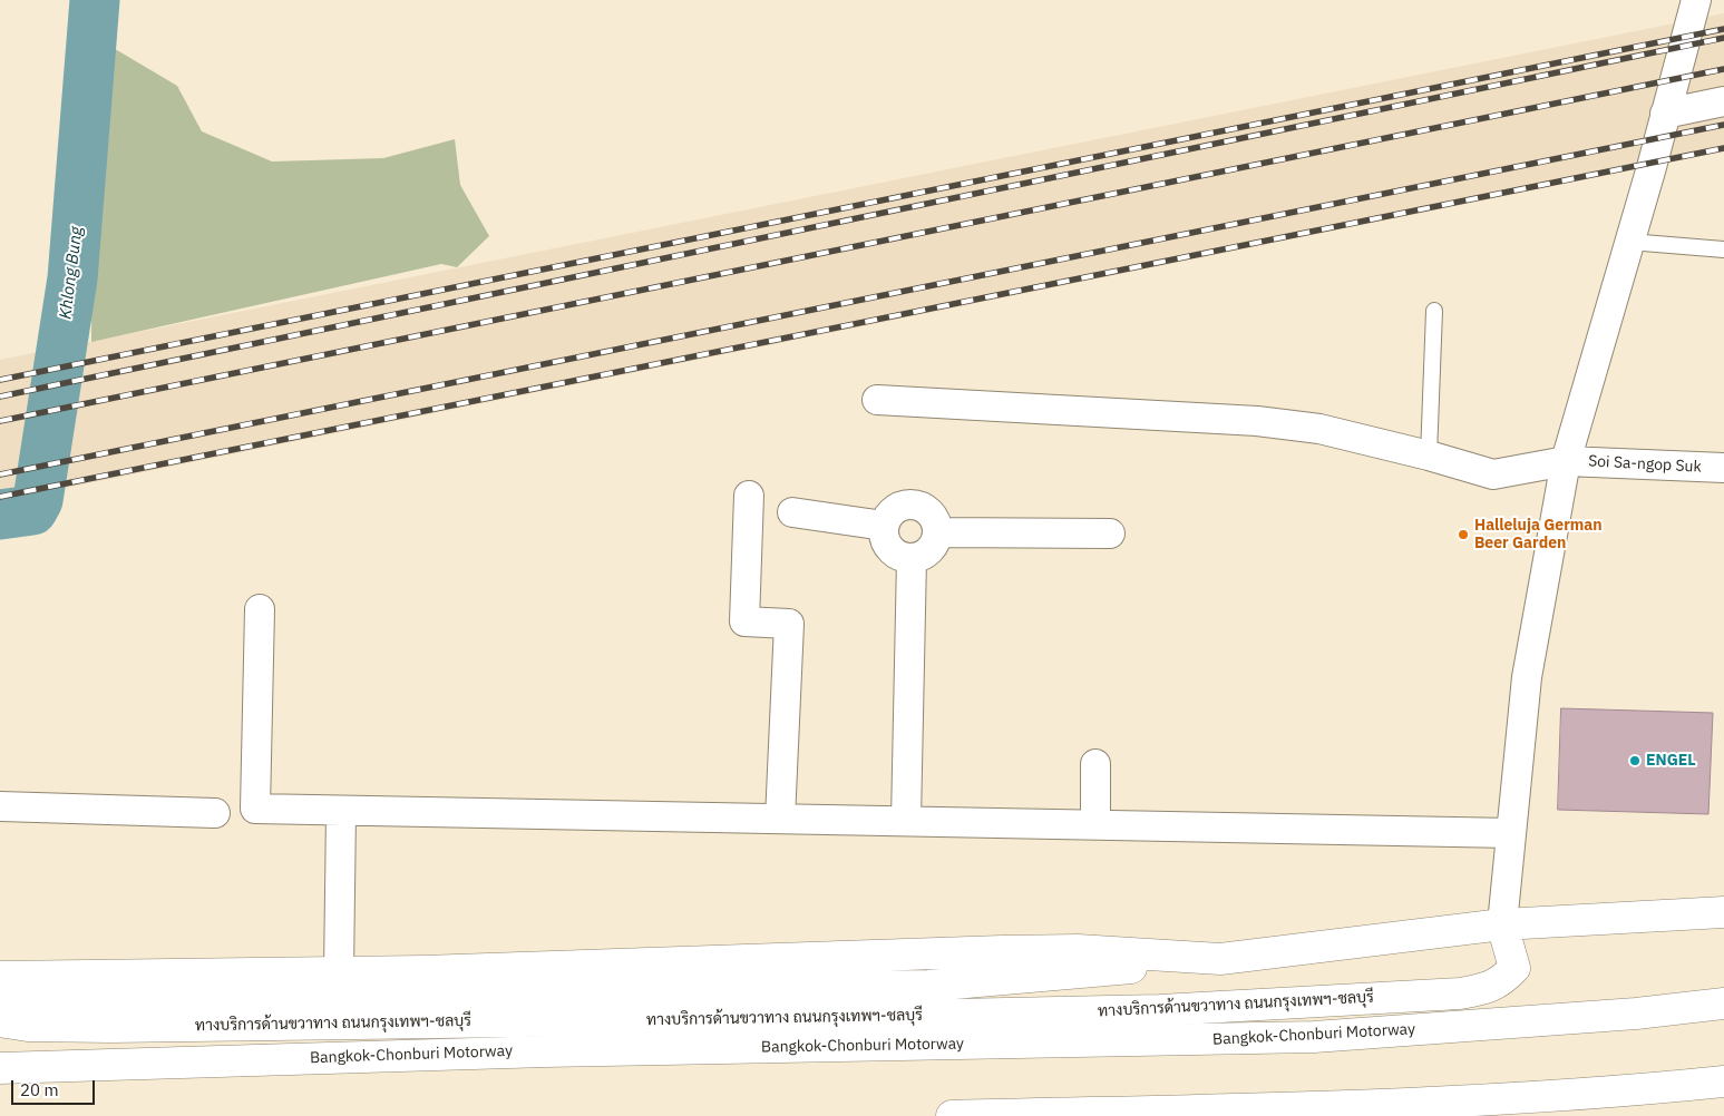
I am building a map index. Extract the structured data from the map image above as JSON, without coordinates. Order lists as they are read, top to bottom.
{
  "streets": {
    "main road": ["ทางบริการด้านขวาทาง ถนนกรุงเทพฯ-ชลบุรี", "Bangkok-Chonburi Motorway"],
    "street": ["Soi Sa-ngop Suk"]
  },
  "water": ["Khlong Bung"],
  "places": ["Halleluja German Beer Garden", "ENGEL"],
  "scale_bar": "20 m"
}
